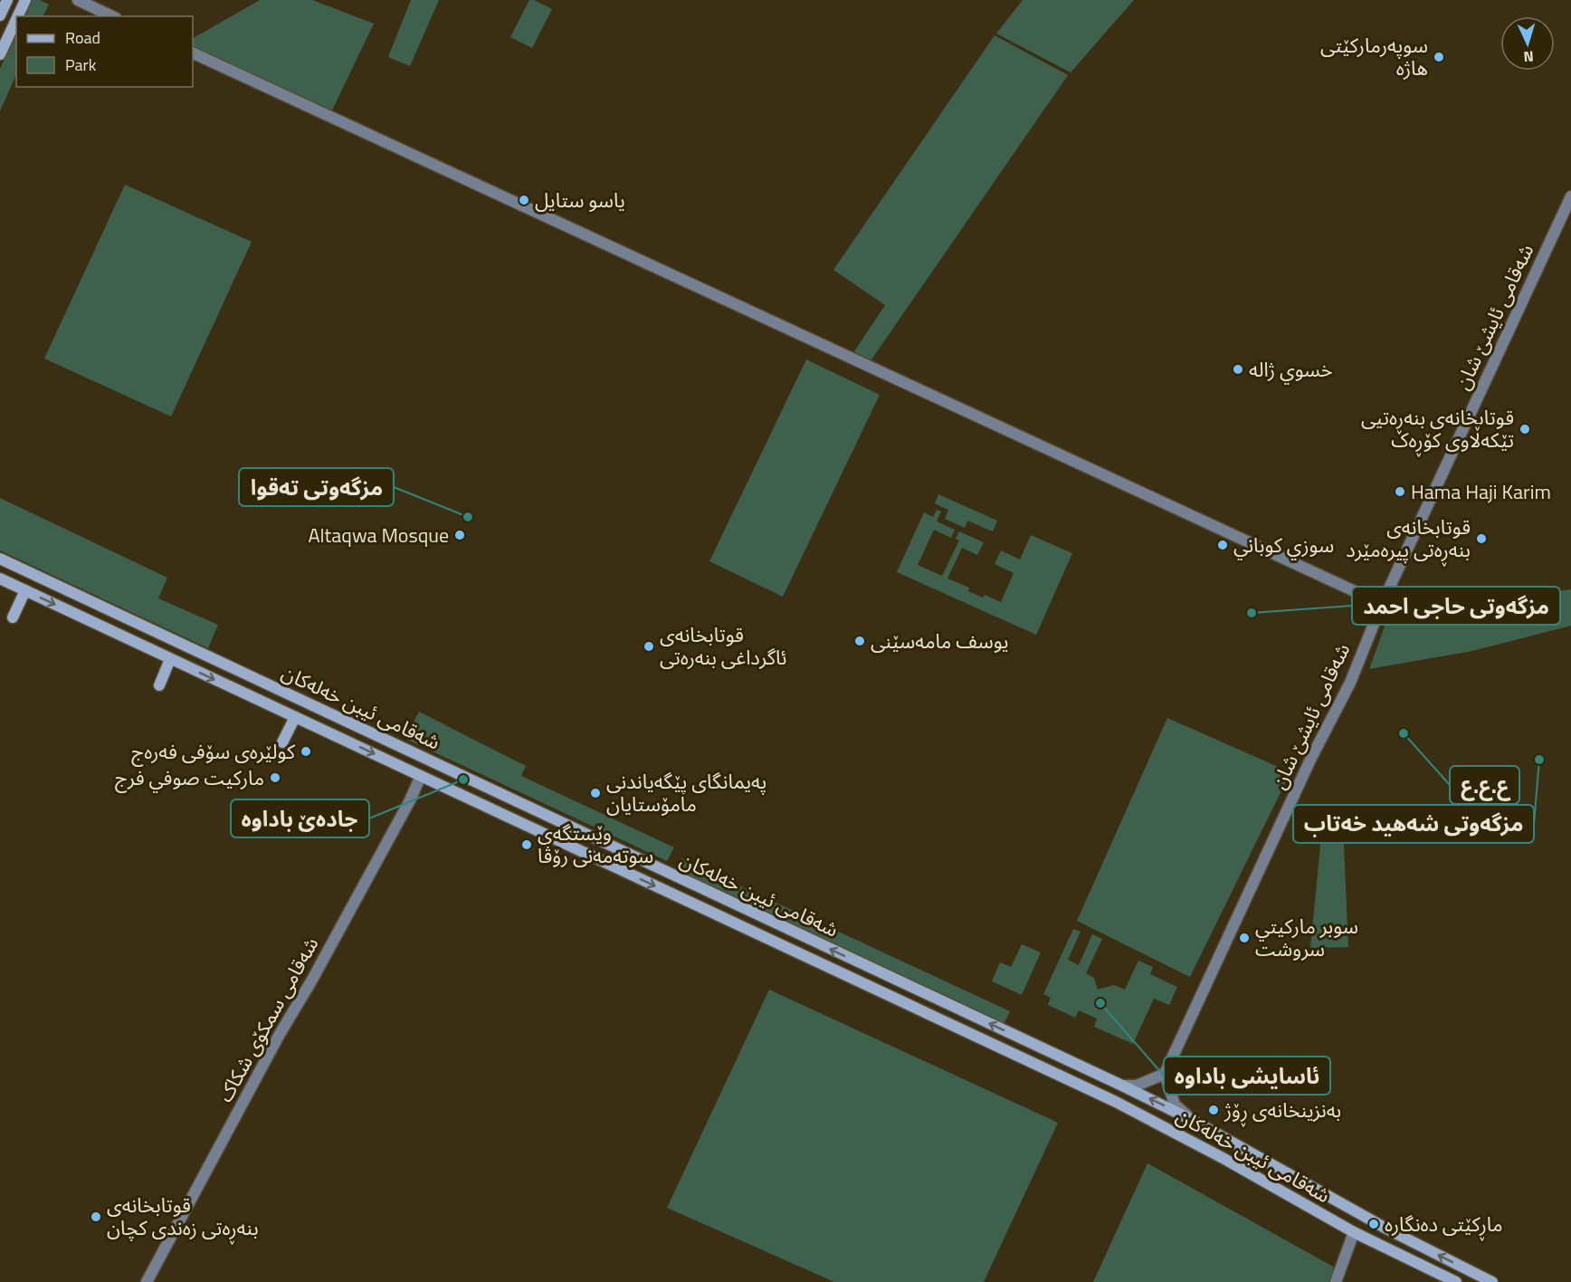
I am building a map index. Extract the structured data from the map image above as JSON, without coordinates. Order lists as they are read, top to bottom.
{
  "streets": {
    "main road": ["شەقامی ئیبن خەلەکان"],
    "street": ["شەقامی ئایشێ شان", "شەقامی سمکۆی شکاک"]
  },
  "crossings": [
    ["شەقامی ئیبن خەلەکان", "شەقامی سمکۆی شکاک"]
  ],
  "places": [
    "سوپەرمارکێتی هاژە",
    "ياسو ستايل",
    "خسوي ژاله",
    "قوتابخانەی بنەڕەتیی تێکەڵاوی کۆڕەک",
    "Hama Haji Karim",
    "مزگەوتی تەقوا",
    "Altaqwa Mosque",
    "قوتابخانەی بنەڕەتی پیرەمێرد",
    "سوزي كوباني",
    "مزگەوتی حاجی احمد",
    "یوسف مامەسێنی",
    "قوتابخانەی ئاگرداغی بنەرەتی",
    "ع.ع.ع",
    "کولێرەی سۆفی فەرەج",
    "مزگەوتی شەهید خەتاب",
    "ماركيت صوفي فرج",
    "جادەێ باداوە",
    "پەیمانگای پێگەیاندنی مامۆستایان",
    "وێستگەی سوتەمەنی رۆڤا",
    "سوبر ماركيتي سروشت",
    "ئاسايشى باداوه",
    "بەنزینخانەی ڕۆژ",
    "قوتابخانەی بنەڕەتی زەندی کچان",
    "ماڕكێتی دەنگارە"
  ],
  "legend": ["Road", "Park"],
  "north": "bottom"
}
